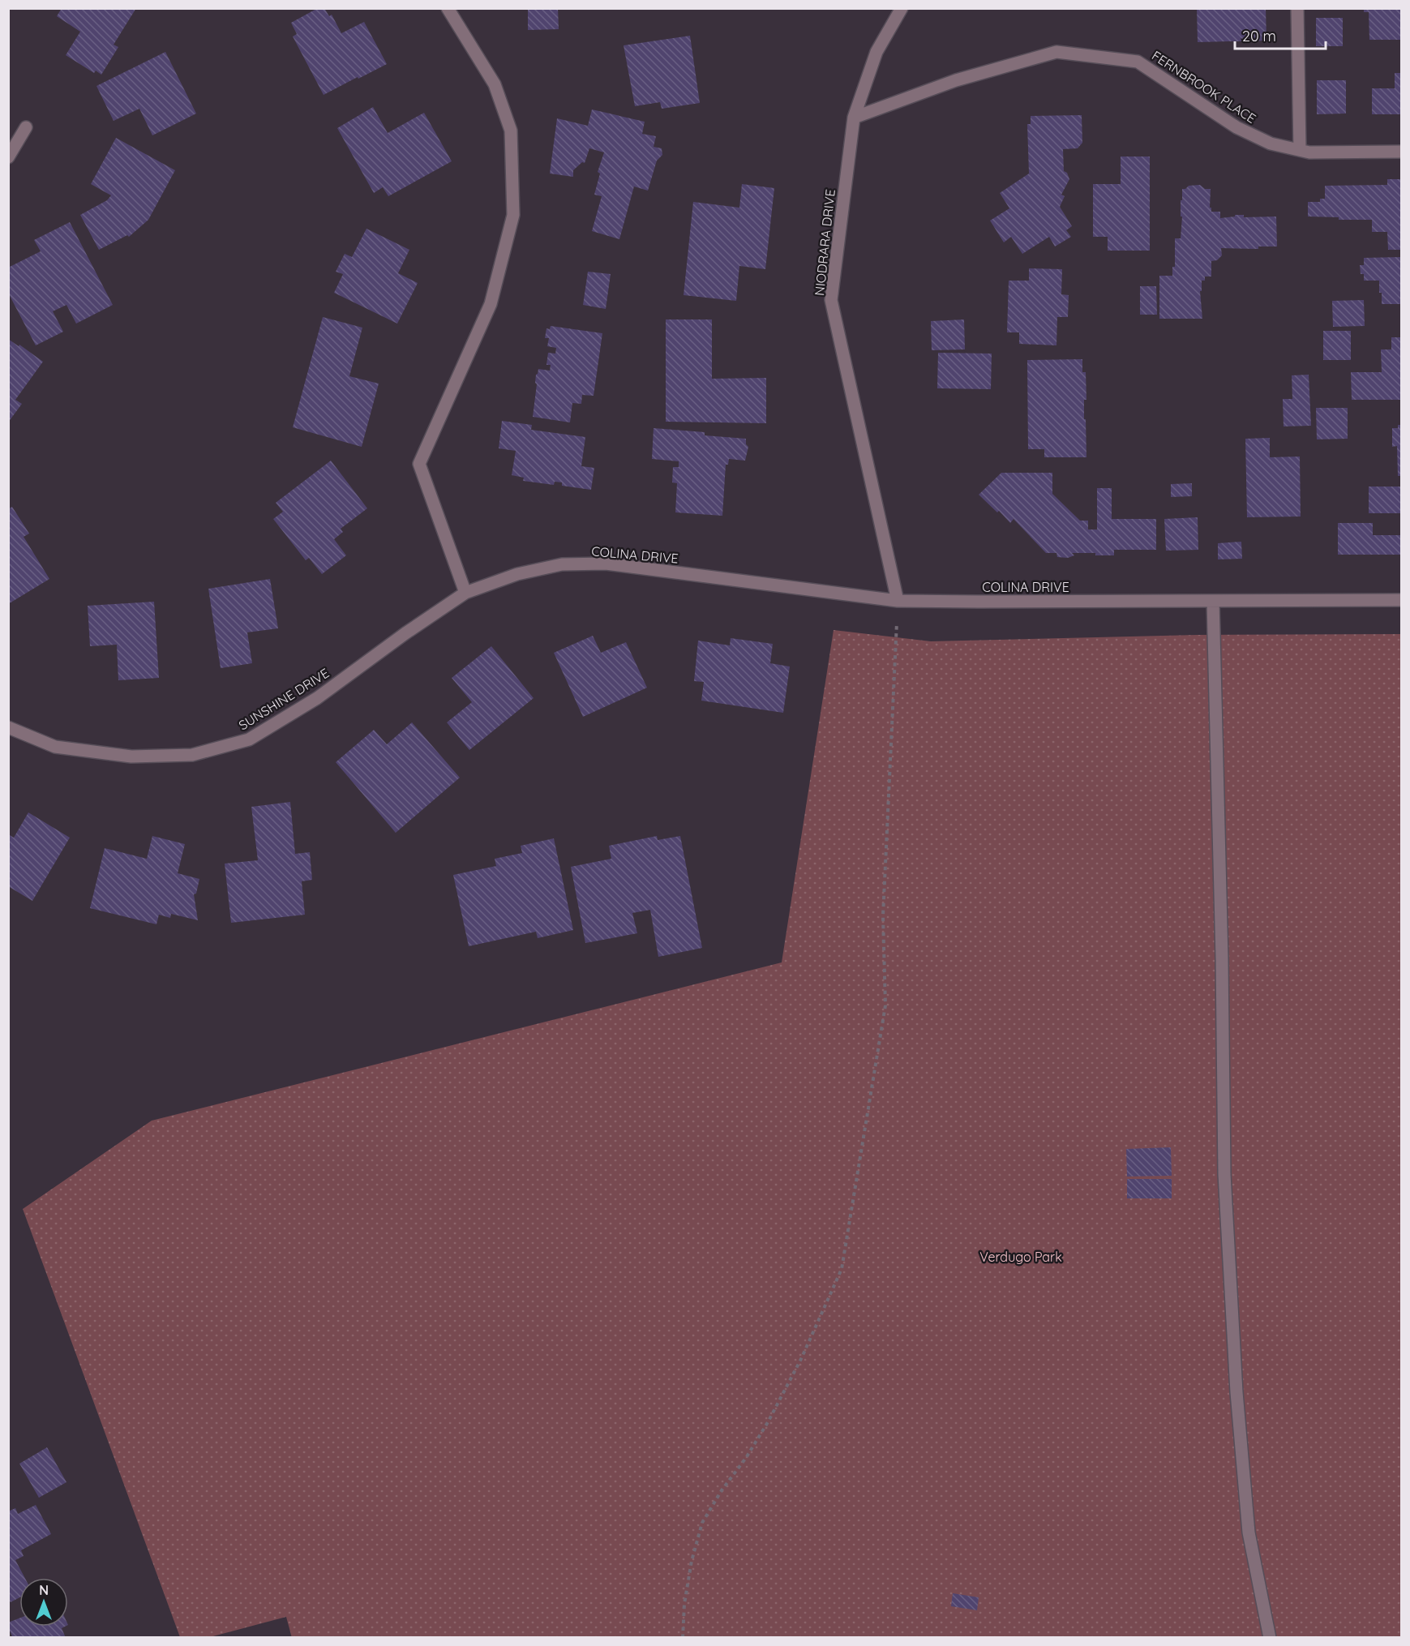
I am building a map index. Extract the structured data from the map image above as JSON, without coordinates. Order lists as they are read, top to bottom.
{
  "streets": {
    "street": [
      "FERNBROOK PLACE",
      "NIODRARA DRIVE",
      "COLINA DRIVE",
      "SUNSHINE DRIVE"
    ]
  },
  "crossings": [
    ["FERNBROOK PLACE", "NIODRARA DRIVE"],
    ["NIODRARA DRIVE", "COLINA DRIVE"],
    ["COLINA DRIVE", "SUNSHINE DRIVE"]
  ],
  "parks": ["Verdugo Park"],
  "scale_bar": "20 m",
  "north": "top"
}
